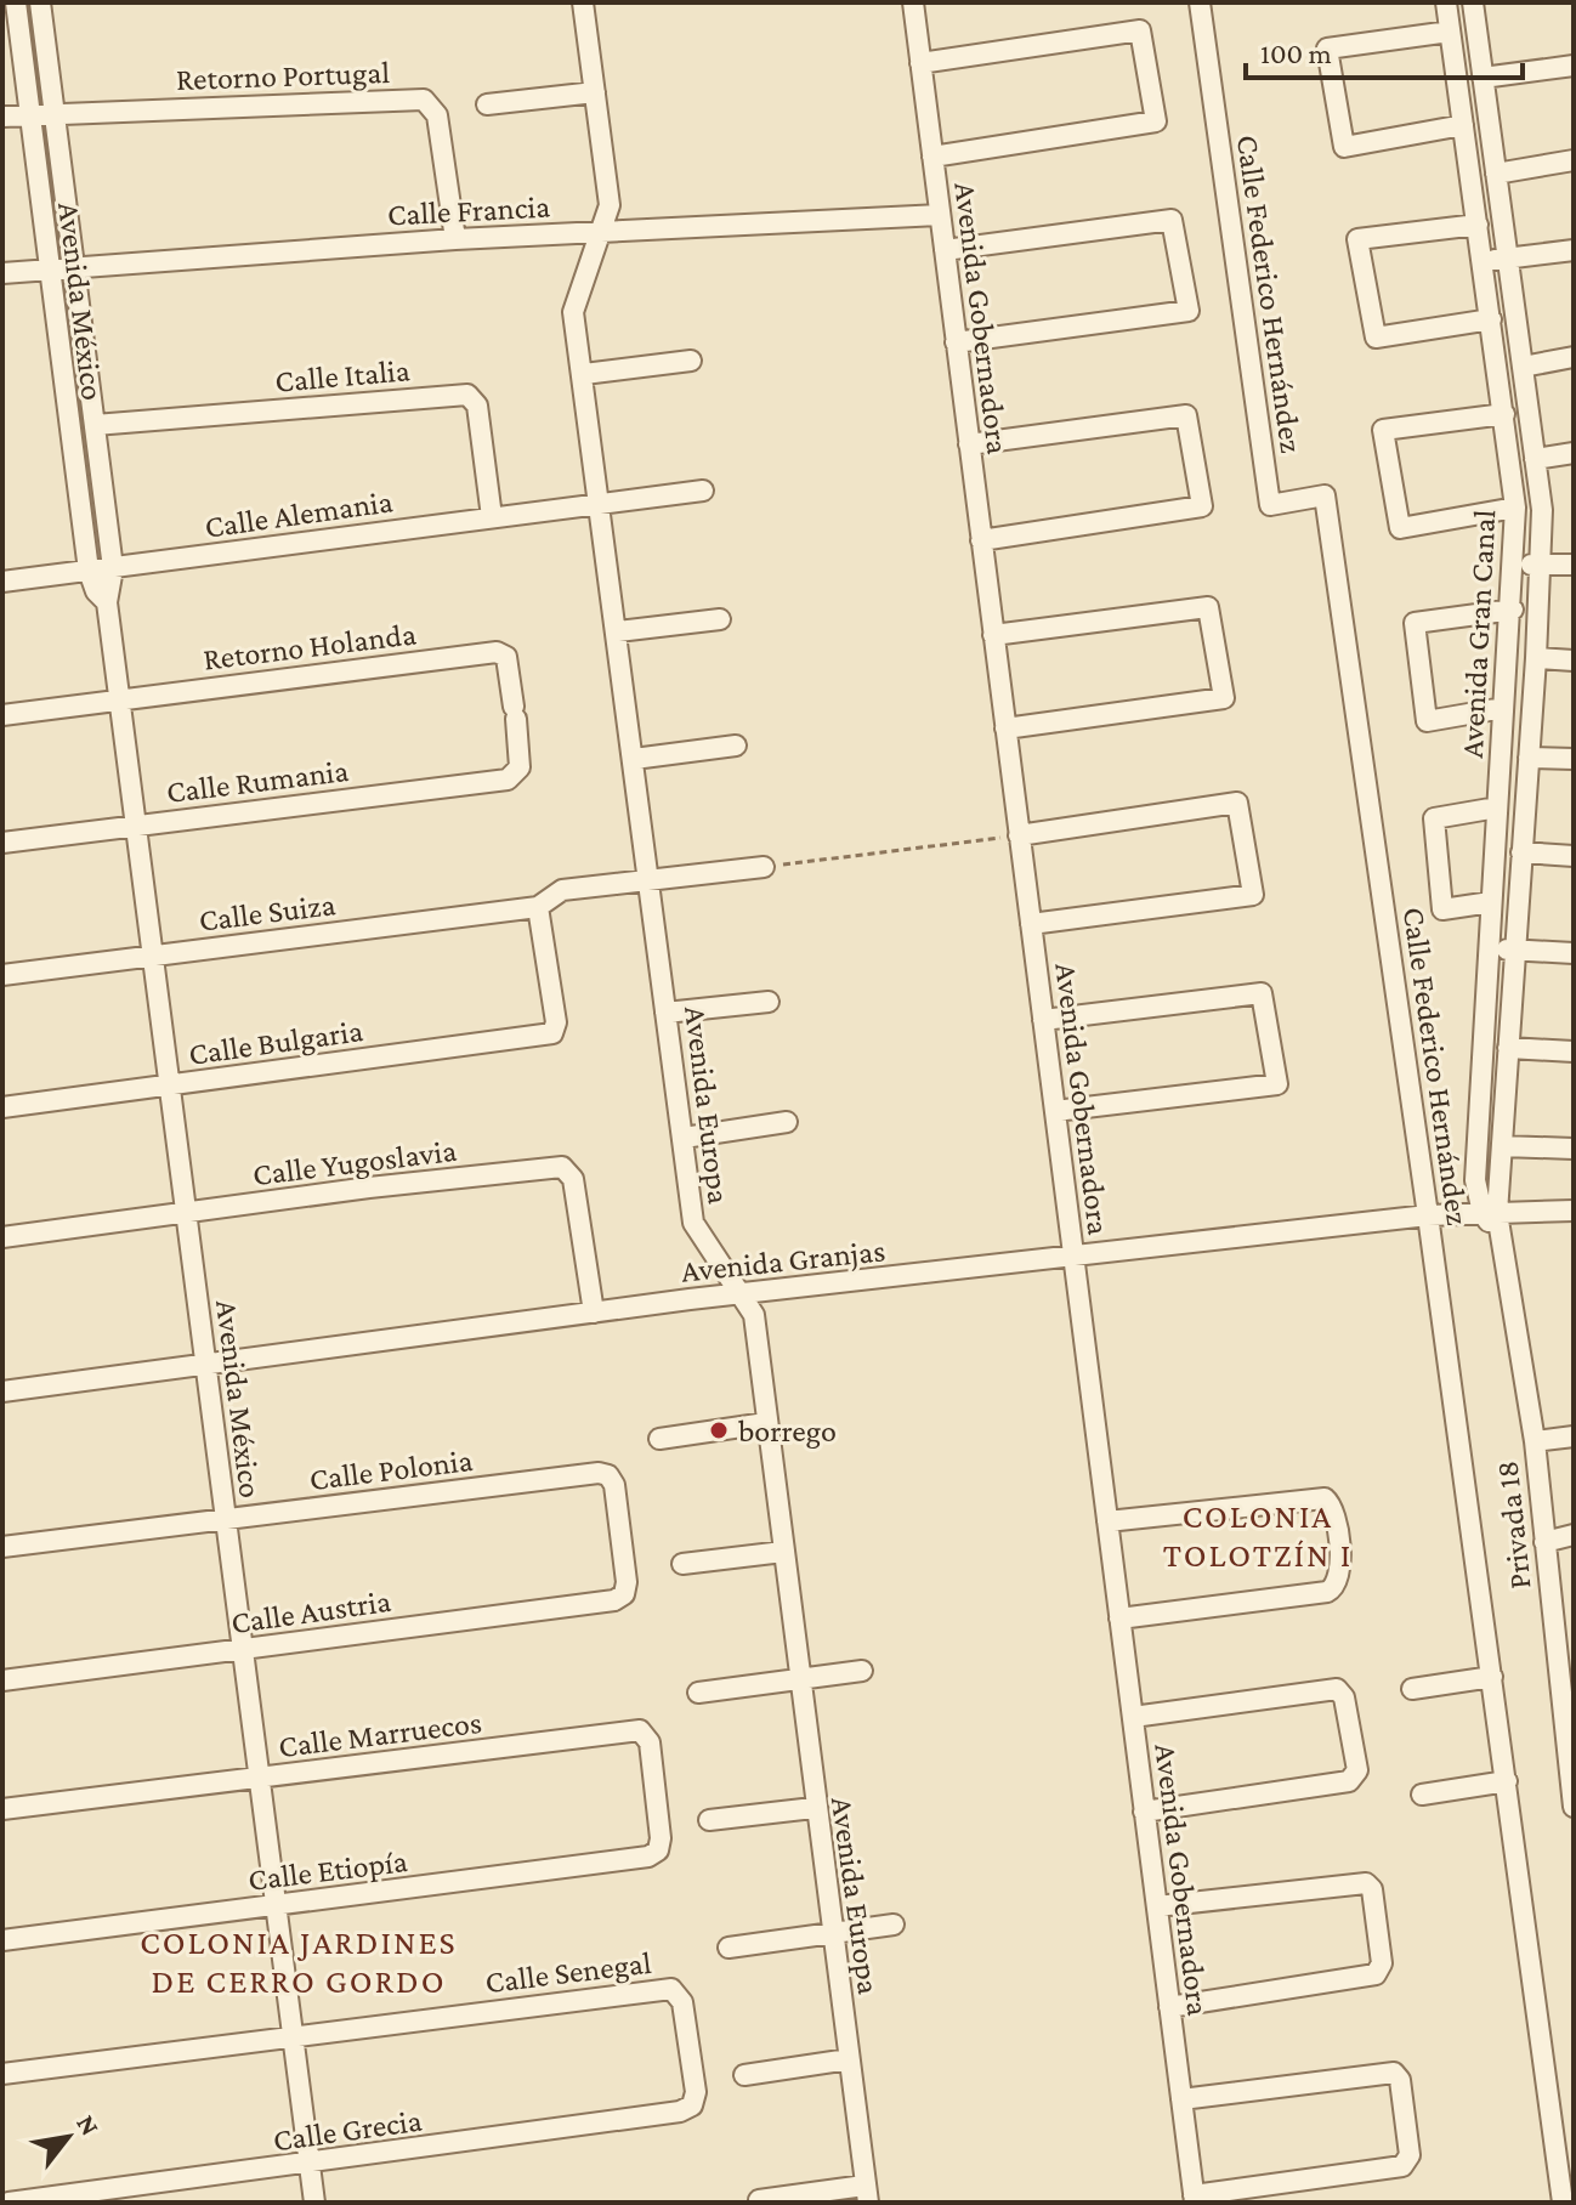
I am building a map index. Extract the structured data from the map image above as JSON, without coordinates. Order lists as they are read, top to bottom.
{
  "streets": {
    "street": [
      "Retorno Portugal",
      "Calle Francia",
      "Calle Federico Hernández",
      "Avenida México",
      "Avenida Gobernadora",
      "Calle Italia",
      "Calle Alemania",
      "Avenida Gran Canal",
      "Retorno Holanda",
      "Calle Rumania",
      "Calle Suiza",
      "Calle Bulgaria",
      "Avenida Europa",
      "Calle Yugoslavia",
      "Avenida Granjas",
      "Calle Polonia",
      "Privada 18",
      "Calle Austria",
      "Calle Marruecos",
      "Calle Etiopía",
      "Calle Senegal",
      "Calle Grecia"
    ]
  },
  "crossings": [
    ["Retorno Portugal", "Calle Francia"],
    ["Retorno Portugal", "Avenida México"],
    ["Calle Francia", "Avenida México"],
    ["Calle Francia", "Avenida Gobernadora"],
    ["Calle Francia", "Avenida Europa"],
    ["Calle Federico Hernández", "Avenida Granjas"],
    ["Avenida México", "Calle Italia"],
    ["Avenida México", "Calle Alemania"],
    ["Avenida México", "Retorno Holanda"],
    ["Avenida México", "Calle Rumania"],
    ["Avenida México", "Calle Suiza"],
    ["Avenida México", "Calle Bulgaria"],
    ["Avenida México", "Calle Yugoslavia"],
    ["Avenida México", "Avenida Granjas"],
    ["Avenida México", "Calle Polonia"],
    ["Avenida México", "Calle Austria"],
    ["Avenida México", "Calle Marruecos"],
    ["Avenida México", "Calle Etiopía"],
    ["Avenida México", "Calle Senegal"],
    ["Avenida México", "Calle Grecia"],
    ["Avenida Gobernadora", "Avenida Granjas"],
    ["Calle Italia", "Calle Alemania"],
    ["Calle Alemania", "Avenida Europa"],
    ["Avenida Gran Canal", "Avenida Granjas"],
    ["Avenida Gran Canal", "Privada 18"],
    ["Retorno Holanda", "Calle Rumania"],
    ["Calle Suiza", "Calle Bulgaria"],
    ["Calle Suiza", "Avenida Europa"],
    ["Avenida Europa", "Avenida Granjas"],
    ["Calle Yugoslavia", "Avenida Granjas"],
    ["Avenida Granjas", "Privada 18"],
    ["Calle Polonia", "Calle Austria"],
    ["Calle Marruecos", "Calle Etiopía"],
    ["Calle Senegal", "Calle Grecia"]
  ],
  "districts": ["COLONIA TOLOTZÍN I", "COLONIA JARDINES DE CERRO GORDO"],
  "places": ["borrego"],
  "scale_bar": "100 m",
  "north": "top right"
}
